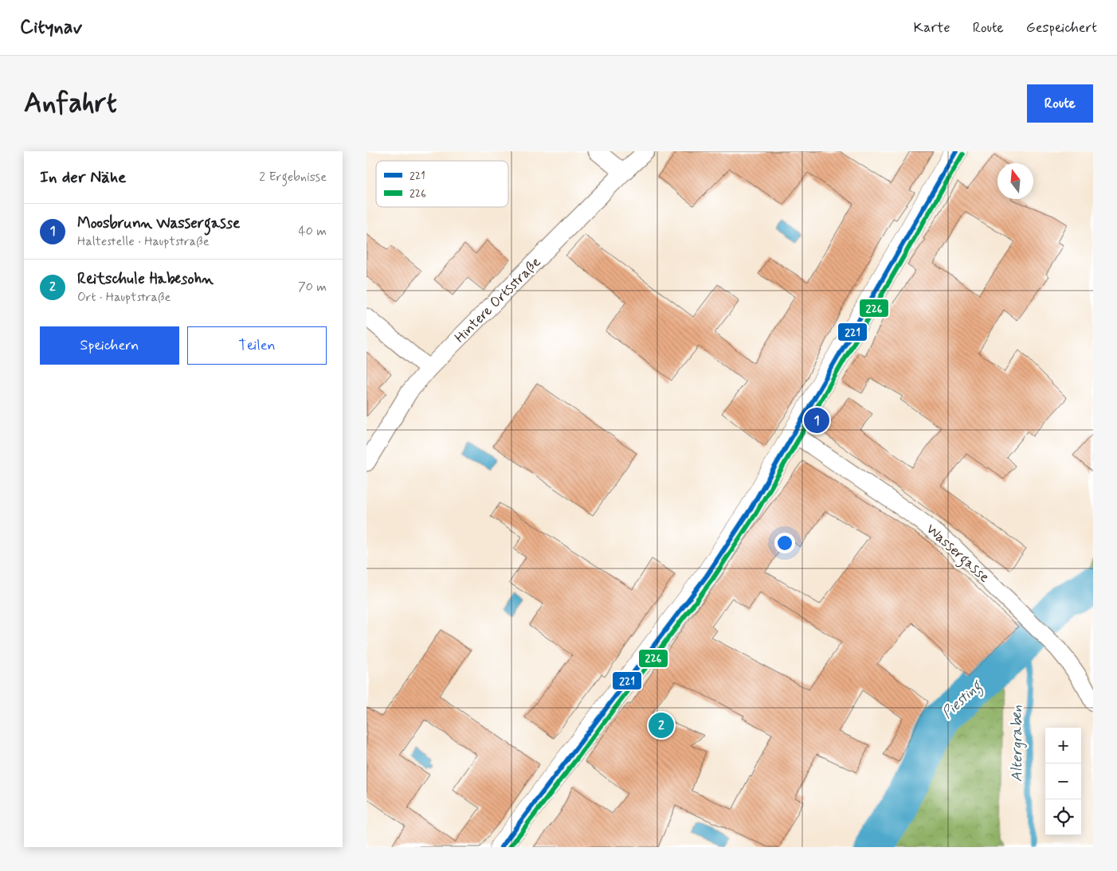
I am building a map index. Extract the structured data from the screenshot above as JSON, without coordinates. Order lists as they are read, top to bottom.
{
  "streets": {
    "street": ["Hintere Ortsstraße", "Wassergasse"]
  },
  "water": ["Piesting", "Altergraben"],
  "lines": ["transit line 221", "transit line 226"],
  "legend": ["221", "226"],
  "north": "top",
  "page": {
    "header": "Citynav",
    "nav": ["Karte", "Route", "Gespeichert"],
    "buttons": [
      "Route",
      ["Speichern", "Teilen"]
    ],
    "title": "Anfahrt",
    "heading": ["In der Nähe", "2 Ergebnisse"],
    "list": [
      {
        "mark": "1",
        "name": "Moosbrunn Wassergasse",
        "note": "Haltestelle · Hauptstraße",
        "value": "40 m"
      },
      {
        "mark": "2",
        "name": "Reitschule Habesohn",
        "note": "Ort · Hauptstraße",
        "value": "70 m"
      }
    ],
    "pins": ["1", "2"],
    "map_buttons": ["+", "−"]
  }
}
